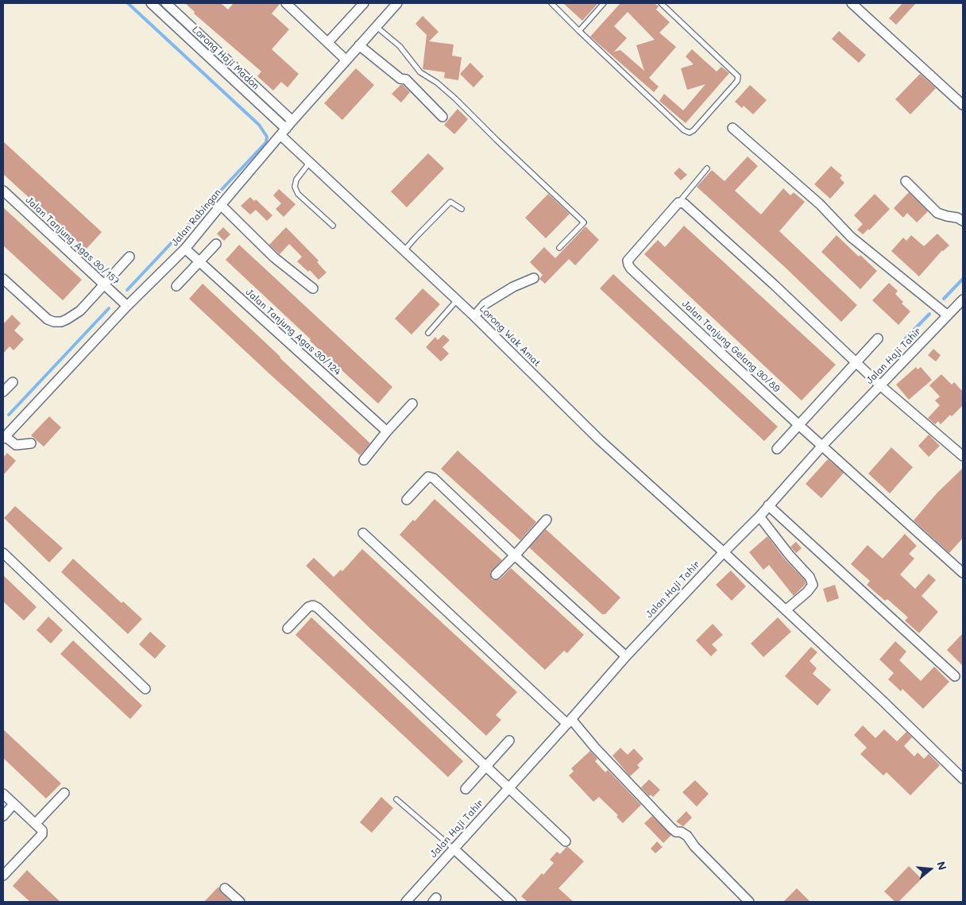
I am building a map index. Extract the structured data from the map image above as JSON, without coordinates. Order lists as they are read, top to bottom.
{
  "streets": {
    "street": [
      "Lorong Haji Madon",
      "Jalan Rabingan",
      "Jalan Tanjung Agas 30/157",
      "Jalan Tanjung Agas 30/124",
      "Lorong Wak Amat",
      "Jalan Tanjung Gelang 30/89",
      "Jalan Haji Tahir"
    ]
  },
  "crossings": [
    ["Lorong Haji Madon", "Jalan Rabingan"],
    ["Lorong Haji Madon", "Lorong Wak Amat"],
    ["Jalan Rabingan", "Jalan Tanjung Agas 30/157"],
    ["Jalan Rabingan", "Jalan Tanjung Agas 30/124"],
    ["Jalan Rabingan", "Lorong Wak Amat"],
    ["Lorong Wak Amat", "Jalan Haji Tahir"],
    ["Jalan Tanjung Gelang 30/89", "Jalan Haji Tahir"]
  ],
  "north": "right"
}
